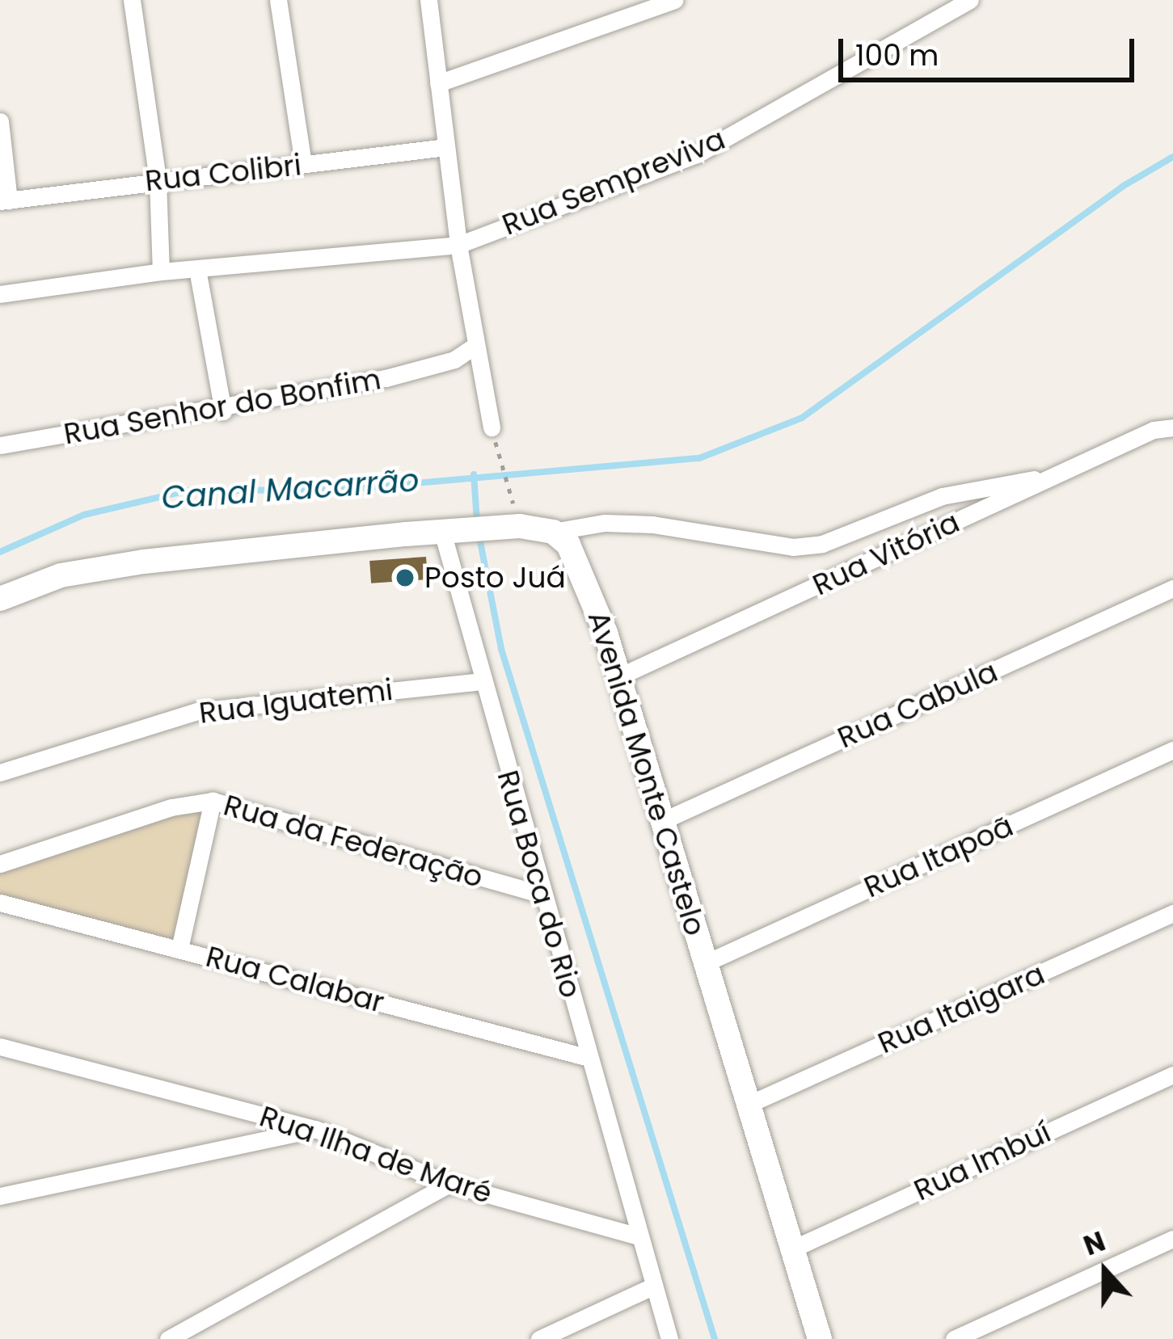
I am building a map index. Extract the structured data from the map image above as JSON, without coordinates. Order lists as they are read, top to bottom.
{
  "streets": {
    "street": [
      "Rua Colibri",
      "Rua Sempreviva",
      "Rua Senhor do Bonfim",
      "Rua Vitória",
      "Rua Iguatemi",
      "Rua Cabula",
      "Avenida Monte Castelo",
      "Rua da Federação",
      "Rua Itapoã",
      "Rua Boca do Rio",
      "Rua Calabar",
      "Rua Itaigara",
      "Rua Ilha de Maré",
      "Rua Imbuí"
    ]
  },
  "crossings": [
    ["Rua Vitória", "Avenida Monte Castelo"],
    ["Rua Iguatemi", "Rua Boca do Rio"],
    ["Rua Cabula", "Avenida Monte Castelo"],
    ["Avenida Monte Castelo", "Rua Itapoã"],
    ["Avenida Monte Castelo", "Rua Itaigara"],
    ["Avenida Monte Castelo", "Rua Imbuí"],
    ["Rua da Federação", "Rua Boca do Rio"],
    ["Rua Boca do Rio", "Rua Calabar"],
    ["Rua Boca do Rio", "Rua Ilha de Maré"]
  ],
  "water": ["Canal Macarrão"],
  "places": ["Posto Juá"],
  "scale_bar": "100 m",
  "north": "top"
}
